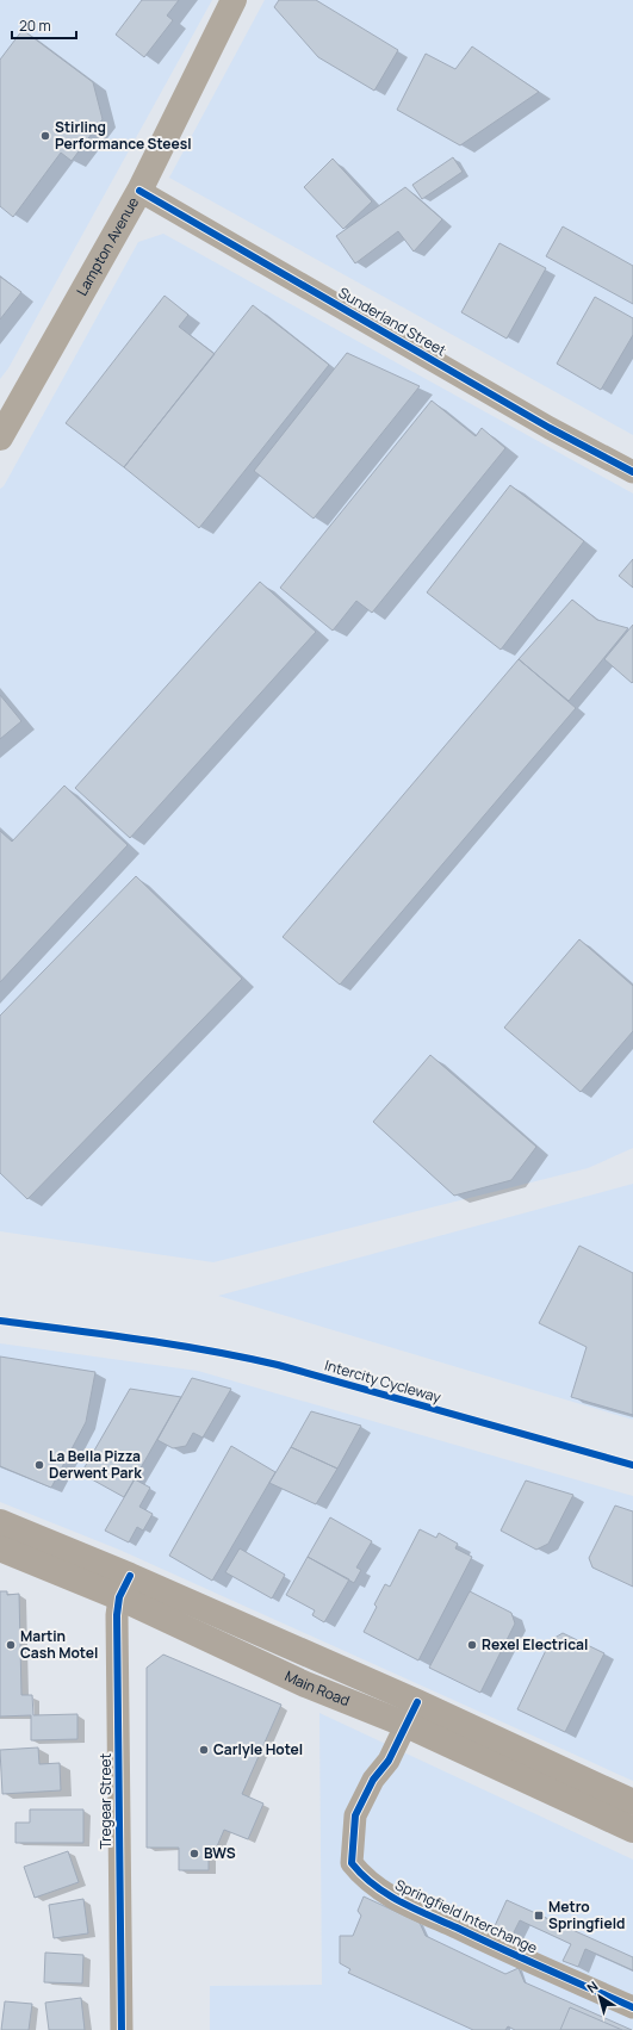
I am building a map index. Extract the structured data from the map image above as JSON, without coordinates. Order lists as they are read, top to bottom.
{
  "streets": {
    "main road": ["Main Road"],
    "street": [
      "Lampton Avenue",
      "Sunderland Street",
      "Tregear Street",
      "Springfield Interchange"
    ],
    "cycle path": ["Intercity Cycleway"]
  },
  "crossings": [
    ["Lampton Avenue", "Sunderland Street"],
    ["Main Road", "Tregear Street"],
    ["Main Road", "Springfield Interchange"]
  ],
  "places": {
    "other": [
      "Stirling Performance Steesl",
      "La Bella Pizza Derwent Park",
      "Martin Cash Motel",
      "Rexel Electrical",
      "Carlyle Hotel",
      "BWS"
    ],
    "transit": ["Metro Springfield"]
  },
  "scale_bar": "20 m",
  "north": "top left"
}
